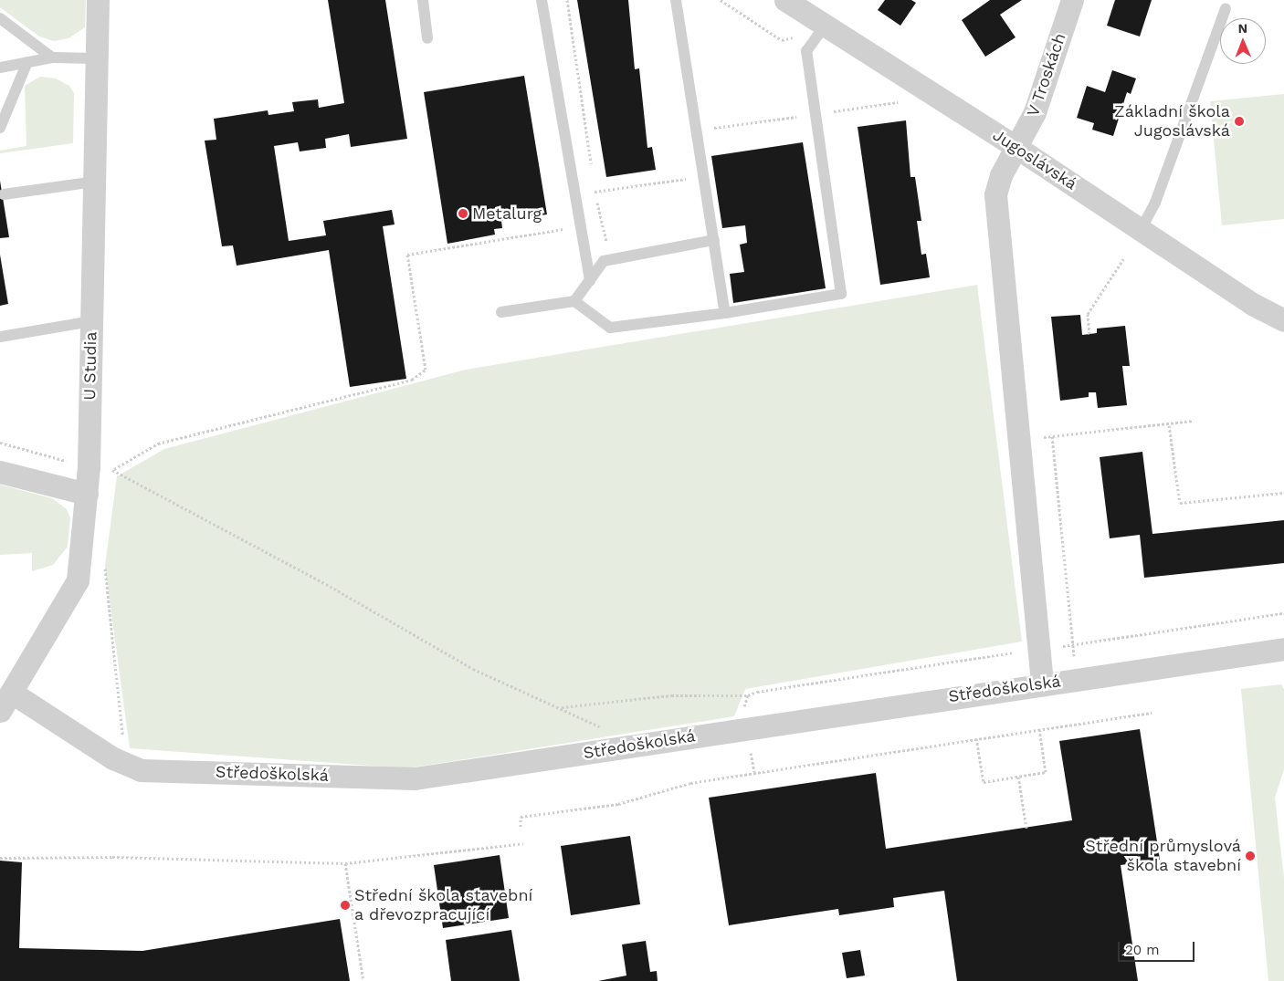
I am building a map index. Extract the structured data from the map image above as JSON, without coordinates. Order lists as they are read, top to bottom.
{
  "streets": {
    "street": [
      "V Troskách",
      "Jugoslávská",
      "U Studia",
      "Středoškolská"
    ]
  },
  "crossings": [
    ["V Troskách", "Jugoslávská"],
    ["V Troskách", "Středoškolská"],
    ["U Studia", "Středoškolská"]
  ],
  "places": [
    "Základní škola Jugoslávská",
    "Metalurg",
    "Střední průmyslová škola stavební",
    "Střední škola stavební a dřevozpracující"
  ],
  "scale_bar": "20 m",
  "north": "top"
}
